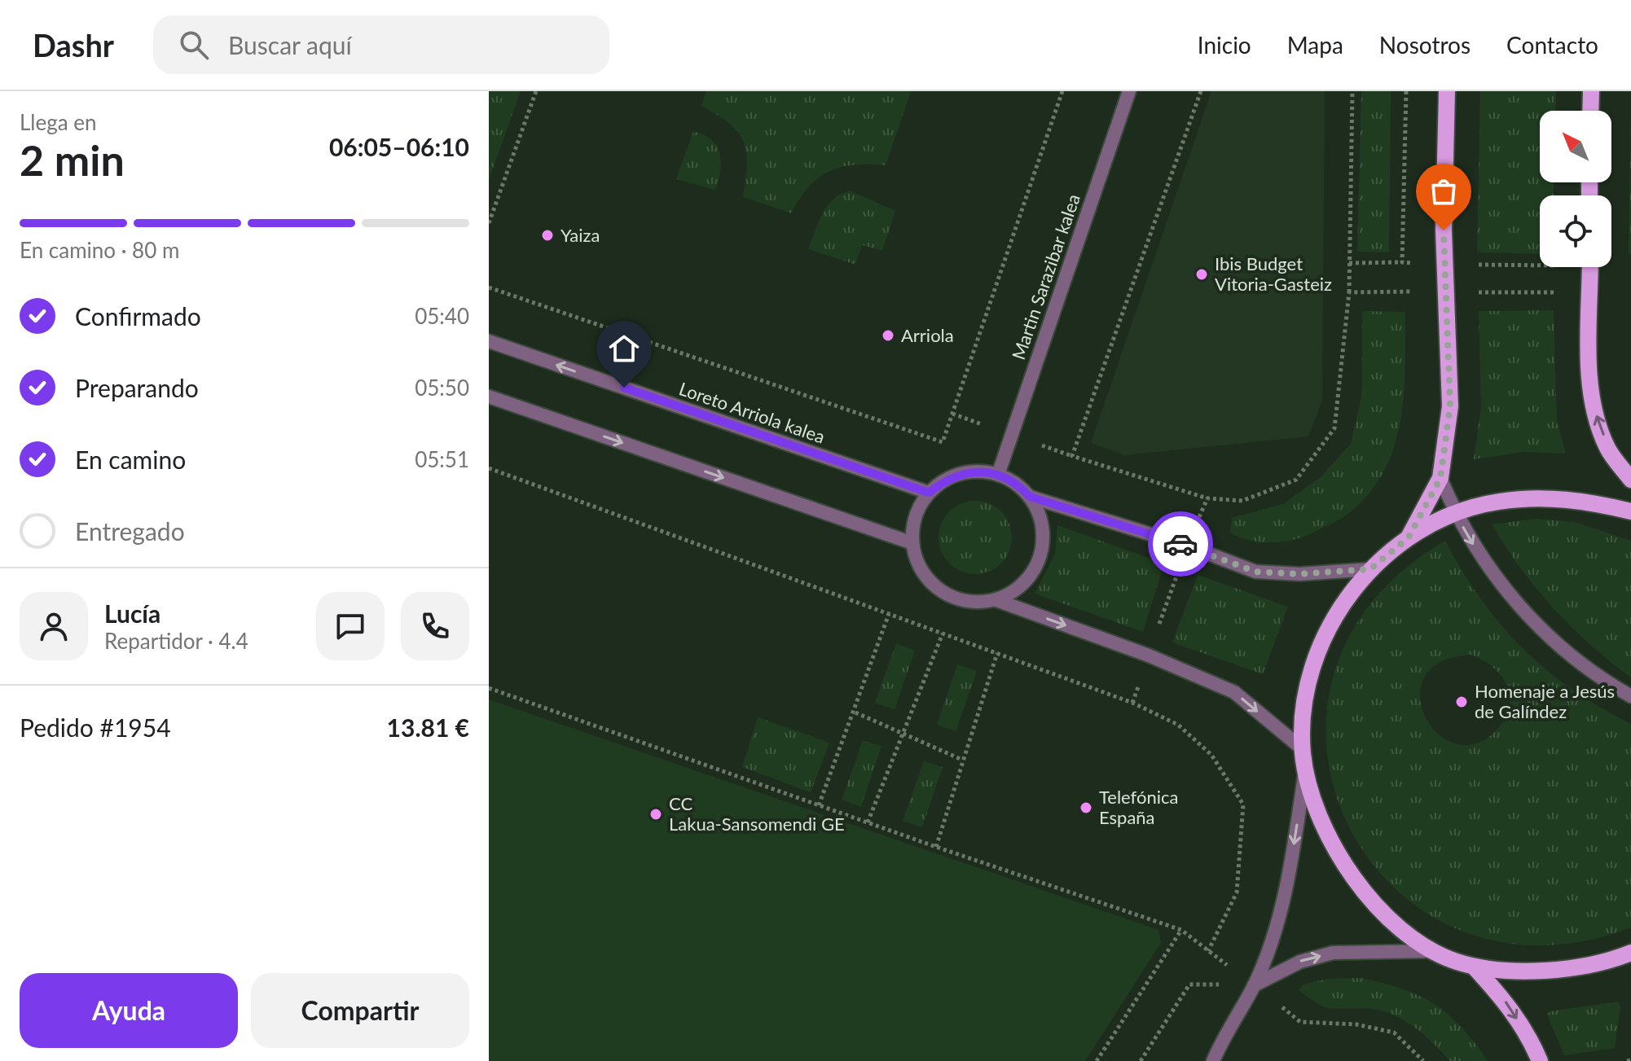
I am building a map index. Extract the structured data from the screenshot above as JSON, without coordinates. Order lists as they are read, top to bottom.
{
  "streets": {
    "street": ["Martin Sarazibar kalea", "Loreto Arriola kalea"]
  },
  "crossings": [
    ["Martin Sarazibar kalea", "Loreto Arriola kalea"]
  ],
  "places": [
    "Yaiza",
    "Ibis Budget Vitoria-Gasteiz",
    "Arriola",
    "Homenaje a Jesús de Galíndez",
    "Telefónica España",
    "CC Lakua-Sansomendi GE"
  ],
  "north": "top left",
  "page": {
    "header": "Dashr",
    "search": "Buscar aquí",
    "nav": [
      "Inicio",
      "Mapa",
      "Nosotros",
      "Contacto"
    ],
    "heading": ["2 min", "Llega en", "06:05–06:10"],
    "panel": [
      "Lucía",
      "Repartidor · 4.4",
      "Pedido #1954",
      "13.81 €"
    ],
    "bar": "En camino · 80 m",
    "list": [
      ["Confirmado", "05:40"],
      ["Preparando", "05:50"],
      ["En camino", "05:51"],
      "Entregado"
    ],
    "buttons": ["Ayuda", "Compartir"]
  }
}
